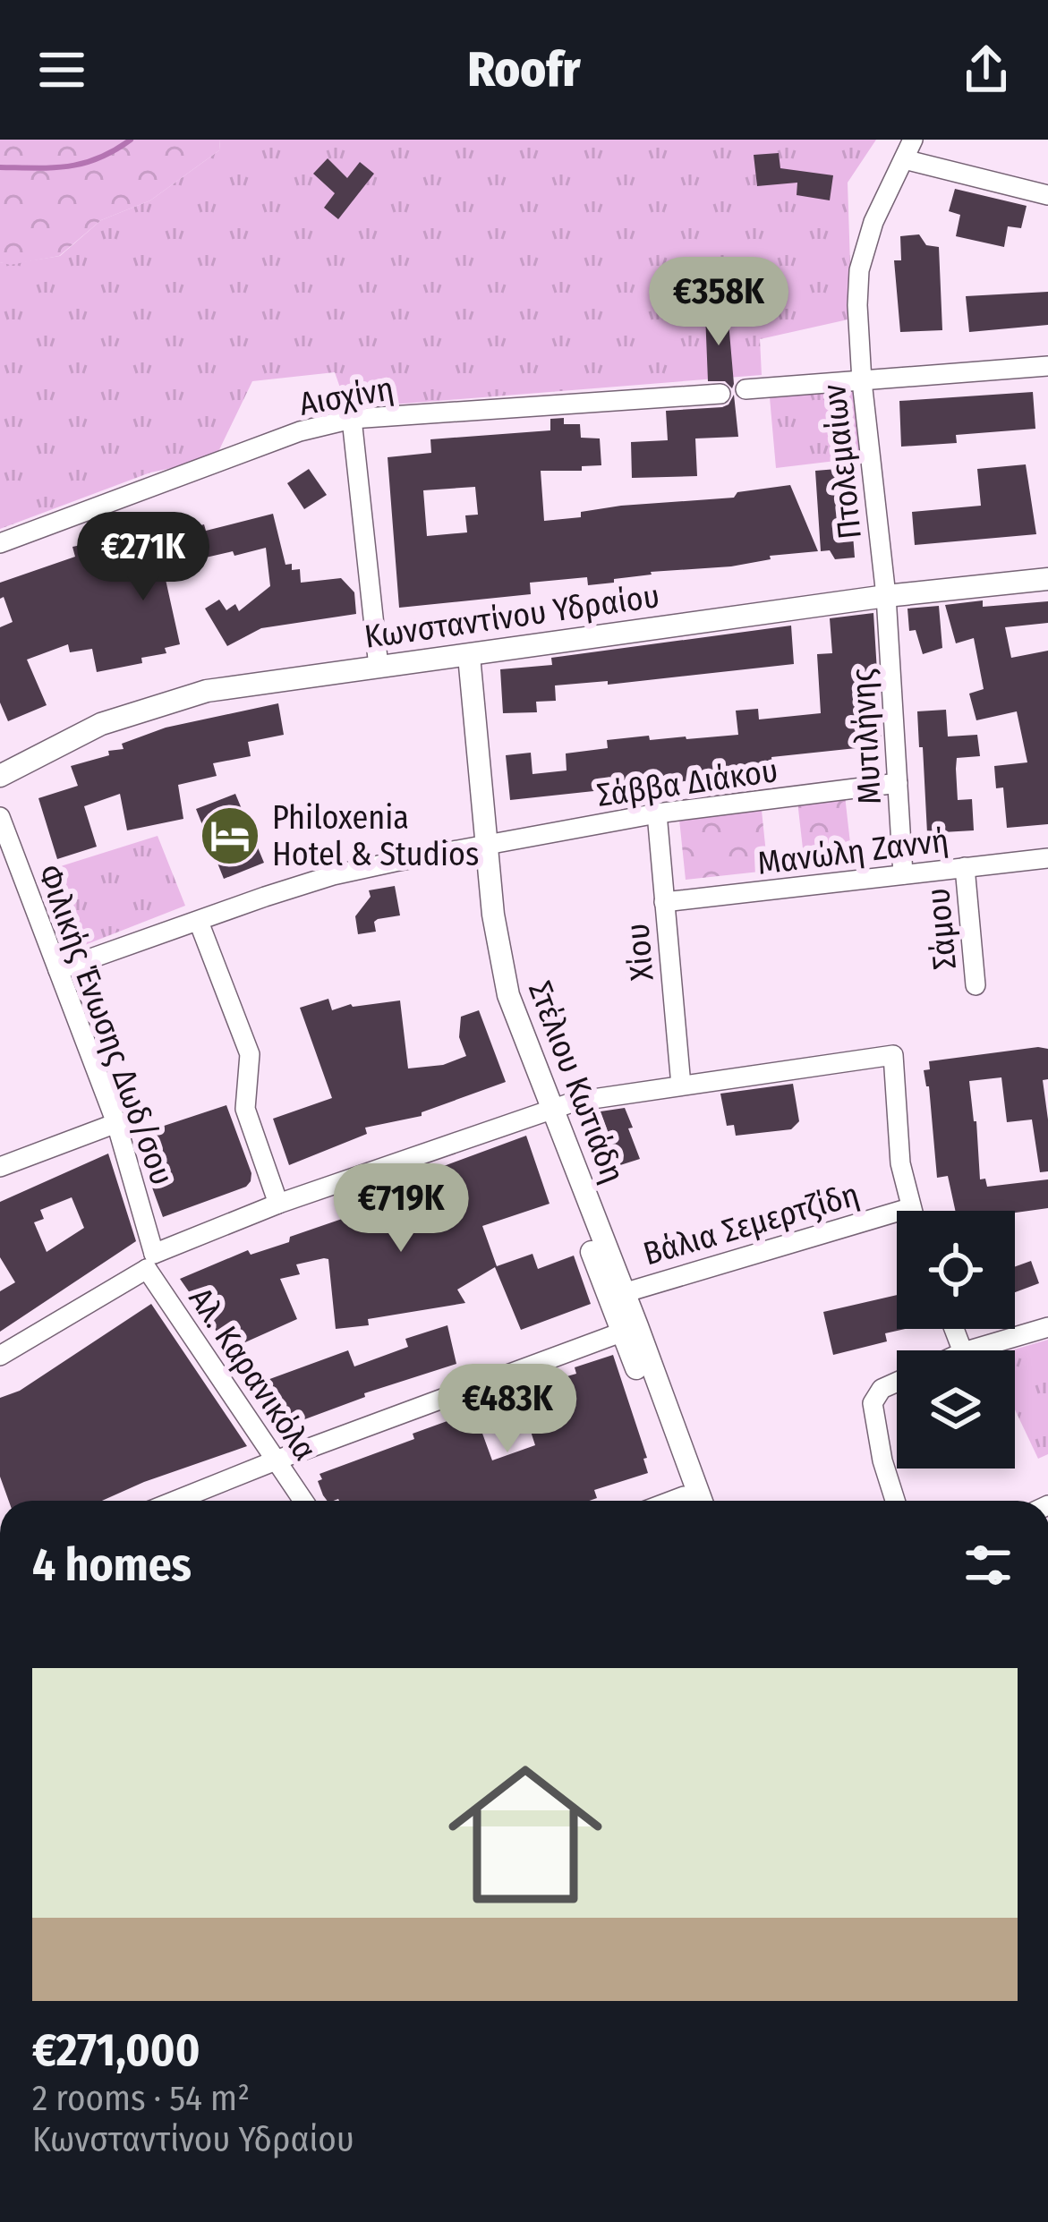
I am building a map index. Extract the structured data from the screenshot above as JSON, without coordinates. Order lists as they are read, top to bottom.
{
  "streets": {
    "street": [
      "Αισχίνη",
      "Πτολεμαίων",
      "Κωνσταντίνου Υδραίου",
      "Μυτιλήνης",
      "Σάββα Διάκου",
      "Μανώλη Ζαννή",
      "Σάμου",
      "Χίου",
      "Φιλικής Ένωσης Δωδ/σου",
      "Στέλιου Κωτιάδη",
      "Βάλια Σεμερτζίδη",
      "Αλ. Καρανικόλα"
    ]
  },
  "crossings": [
    ["Πτολεμαίων", "Κωνσταντίνου Υδραίου"],
    ["Πτολεμαίων", "Μυτιλήνης"],
    ["Κωνσταντίνου Υδραίου", "Μυτιλήνης"],
    ["Κωνσταντίνου Υδραίου", "Στέλιου Κωτιάδη"],
    ["Μυτιλήνης", "Σάββα Διάκου"],
    ["Μυτιλήνης", "Μανώλη Ζαννή"],
    ["Σάββα Διάκου", "Χίου"],
    ["Σάββα Διάκου", "Φιλικής Ένωσης Δωδ/σου"],
    ["Σάββα Διάκου", "Στέλιου Κωτιάδη"],
    ["Μανώλη Ζαννή", "Σάμου"],
    ["Μανώλη Ζαννή", "Χίου"],
    ["Φιλικής Ένωσης Δωδ/σου", "Αλ. Καρανικόλα"],
    ["Στέλιου Κωτιάδη", "Βάλια Σεμερτζίδη"]
  ],
  "places": {
    "hotel": ["Philoxenia Hotel & Studios"]
  },
  "page": {
    "header": "Roofr",
    "price": [
      "€358K",
      "€271K",
      "€719K",
      "€483K"
    ],
    "heading": "4 homes",
    "list": [
      {
        "name": "€271,000",
        "note": "2 rooms · 54 m² · Κωνσταντίνου Υδραίου"
      }
    ]
  }
}
